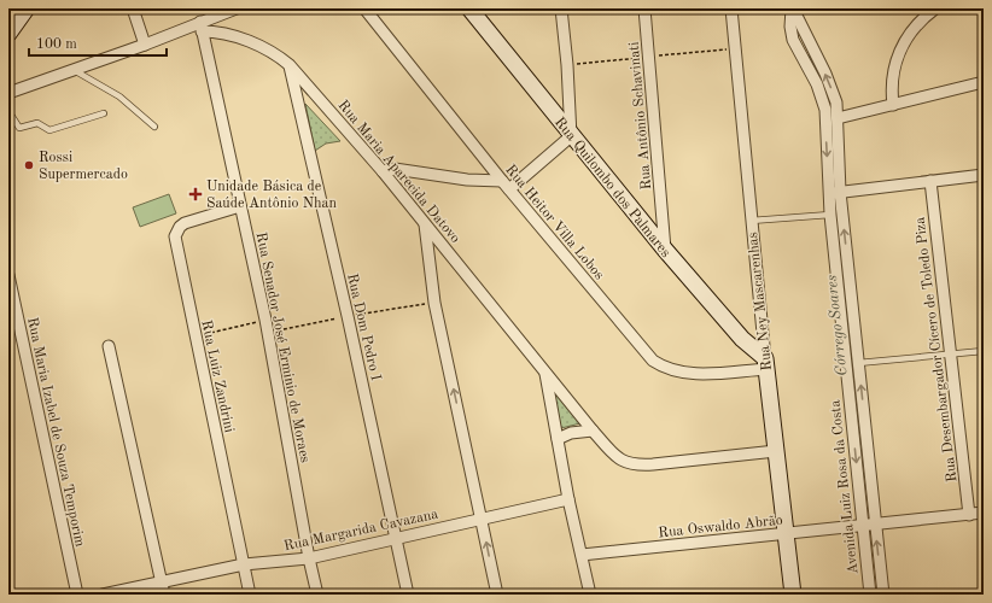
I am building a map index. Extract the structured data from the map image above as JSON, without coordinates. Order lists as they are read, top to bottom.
{
  "streets": {
    "street": [
      "Rua Antônio Schavinati",
      "Rua Maria Aparecida Datovo",
      "Rua Quilombo dos Palmares",
      "Rua Heitor Villa Lobos",
      "Rua Ney Mascarenhas",
      "Rua Dom Pedro I",
      "Rua Senador José Erminio de Moraes",
      "Rua Desembargador Cícero de Toledo Piza",
      "Rua Luiz Zandrini",
      "Rua Maria Izabel de Souza Temporim",
      "Avenida Luiz Rosa da Costa",
      "Rua Oswaldo Abrão",
      "Rua Margarida Cavazana"
    ]
  },
  "crossings": [
    ["Rua Antônio Schavinati", "Rua Quilombo dos Palmares"],
    ["Rua Maria Aparecida Datovo", "Rua Ney Mascarenhas"],
    ["Rua Maria Aparecida Datovo", "Rua Dom Pedro I"],
    ["Rua Maria Aparecida Datovo", "Rua Senador José Erminio de Moraes"],
    ["Rua Quilombo dos Palmares", "Rua Heitor Villa Lobos"],
    ["Rua Quilombo dos Palmares", "Rua Ney Mascarenhas"],
    ["Rua Heitor Villa Lobos", "Rua Ney Mascarenhas"],
    ["Rua Ney Mascarenhas", "Rua Oswaldo Abrão"],
    ["Rua Dom Pedro I", "Rua Margarida Cavazana"],
    ["Rua Senador José Erminio de Moraes", "Rua Luiz Zandrini"],
    ["Rua Senador José Erminio de Moraes", "Rua Margarida Cavazana"],
    ["Rua Desembargador Cícero de Toledo Piza", "Rua Oswaldo Abrão"],
    ["Rua Luiz Zandrini", "Rua Margarida Cavazana"],
    ["Avenida Luiz Rosa da Costa", "Rua Oswaldo Abrão"]
  ],
  "water": ["Córrego Soares"],
  "places": {
    "other": ["Rossi Supermercado"],
    "health": ["Unidade Básica de Saúde Antônio Nhan"]
  },
  "scale_bar": "100 m"
}
